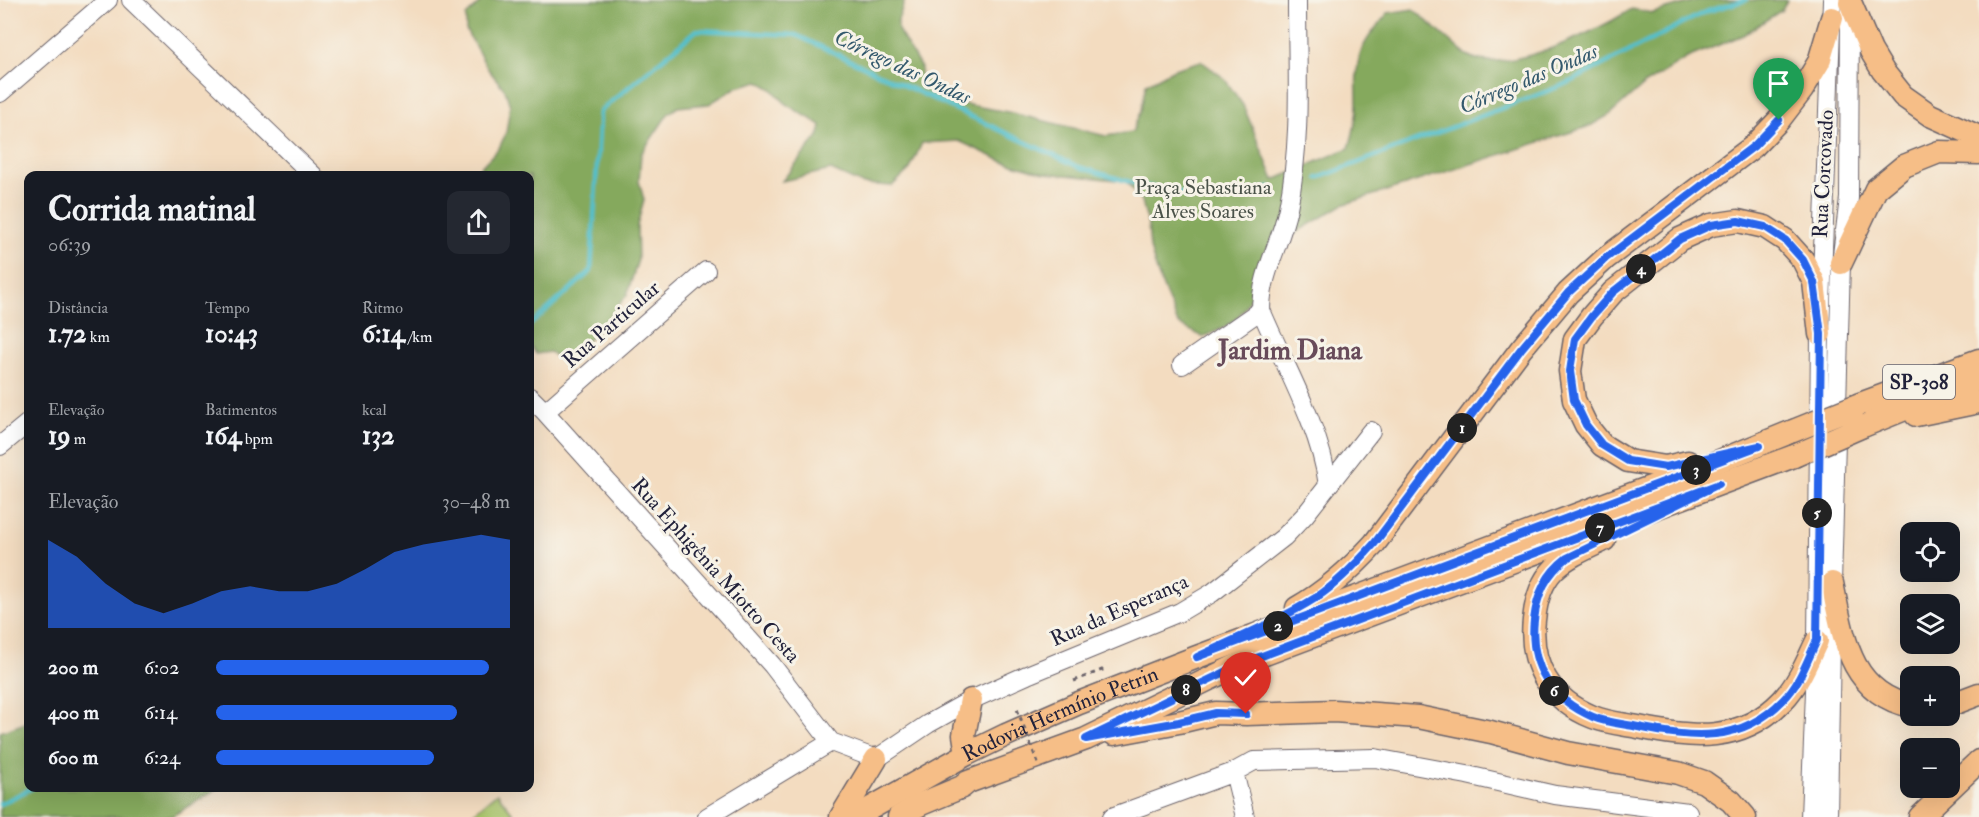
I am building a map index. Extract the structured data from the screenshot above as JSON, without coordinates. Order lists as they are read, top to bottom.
{
  "streets": {
    "main road": ["SP-308", "Rodovia Hermínio Petrin"],
    "street": [
      "Rua Corcovado",
      "Rua Particular",
      "Rua Ephigênia Miotto Cesta",
      "Rua da Esperança"
    ]
  },
  "crossings": [
    ["Rua Particular", "Rua Ephigênia Miotto Cesta"]
  ],
  "districts": ["Jardim Diana"],
  "water": ["Córrego das Ondas"],
  "parks": ["Praça Sebastiana Alves Soares"],
  "page": {
    "heading": ["Corrida matinal", "06:39"],
    "pins": [
      "4",
      "1",
      "3",
      "5",
      "7",
      "2",
      "8",
      "6"
    ],
    "stats": [
      ["Distância", "1.72 km"],
      ["Tempo", "10:43"],
      ["Ritmo", "6:14 /km"],
      ["Elevação", "19 m"],
      ["Batimentos", "164 bpm"],
      ["kcal", "132"]
    ],
    "chart": ["Elevação", "30–48 m"],
    "map_buttons": ["+", "−"],
    "list": [
      {
        "name": "200 m",
        "note": "6:02"
      },
      {
        "name": "400 m",
        "note": "6:14"
      },
      {
        "name": "600 m",
        "note": "6:24"
      }
    ]
  }
}
